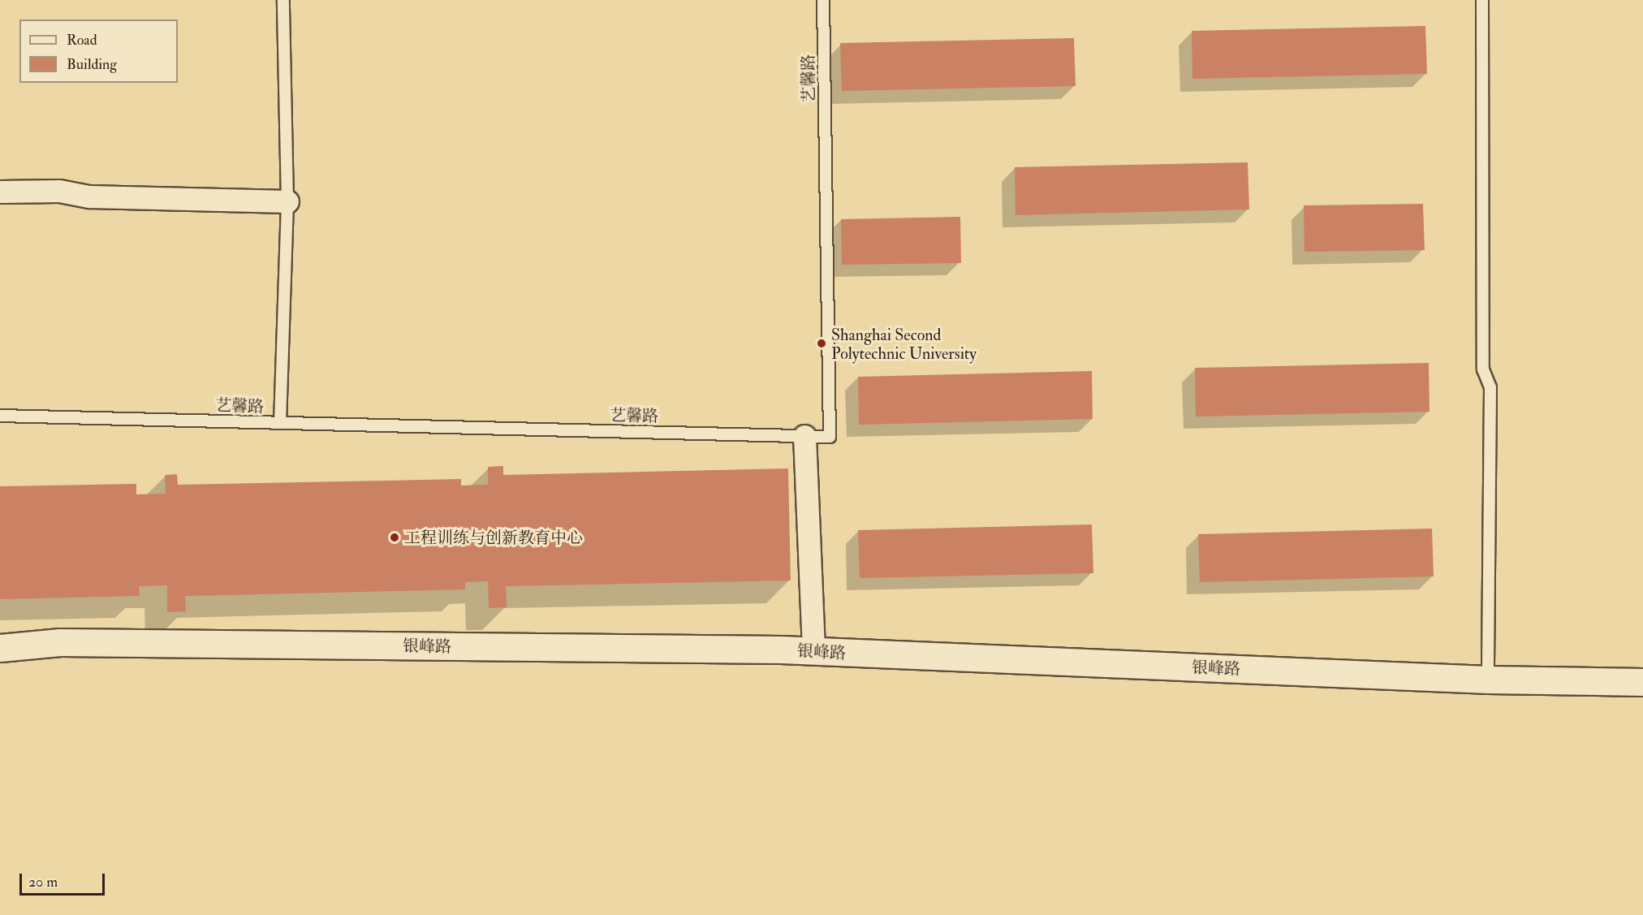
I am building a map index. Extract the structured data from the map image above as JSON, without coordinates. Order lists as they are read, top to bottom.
{
  "streets": {
    "street": ["银峰路"],
    "lane": ["艺馨路"]
  },
  "places": ["Shanghai Second Polytechnic University", "工程训练与创新教育中心"],
  "legend": ["Road", "Building"],
  "scale_bar": "20 m"
}
